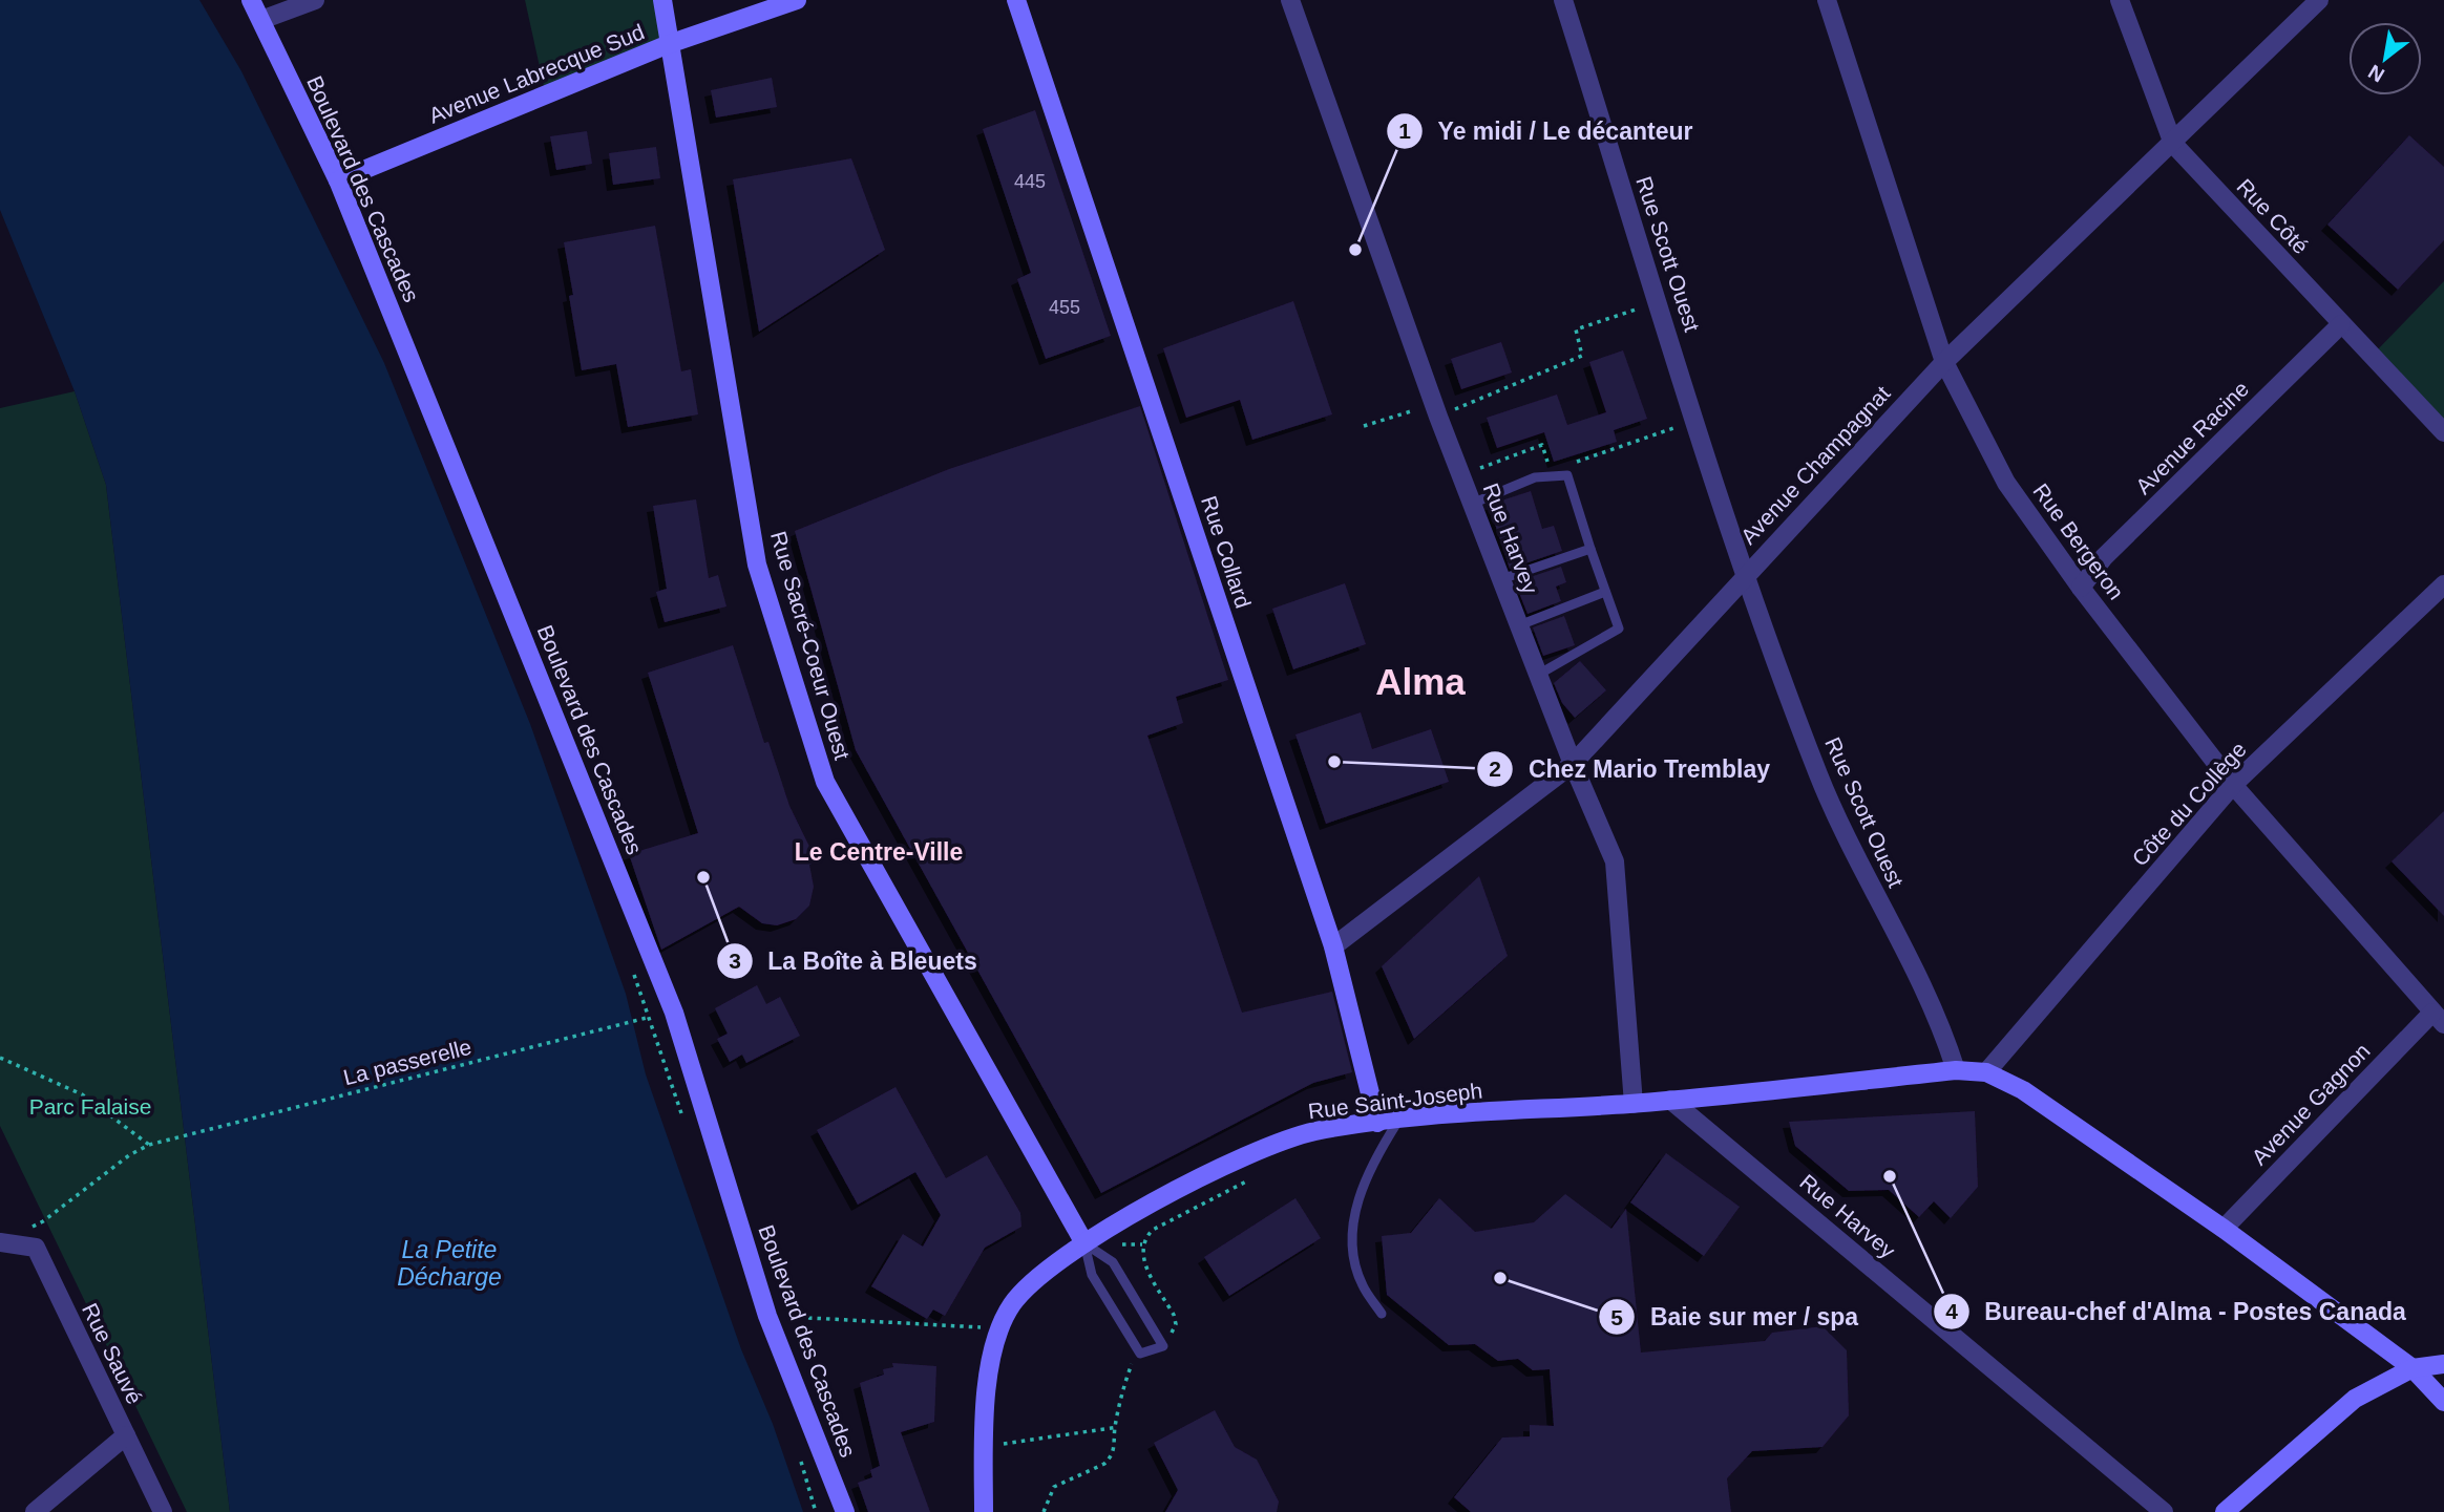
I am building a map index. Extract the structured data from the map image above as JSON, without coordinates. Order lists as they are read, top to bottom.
{
  "streets": {
    "street": [
      "Avenue Labrecque Sud",
      "Boulevard des Cascades",
      "Rue Côté",
      "Rue Scott Ouest",
      "Avenue Racine",
      "Avenue Champagnat",
      "Rue Harvey",
      "Rue Bergeron",
      "Rue Collard",
      "Rue Sacré-Coeur Ouest",
      "Côte du Collège",
      "Rue Saint-Joseph",
      "Avenue Gagnon",
      "Rue Sauvé"
    ],
    "path": ["La passerelle"]
  },
  "crossings": [
    ["Avenue Labrecque Sud", "Boulevard des Cascades"],
    ["Avenue Labrecque Sud", "Rue Sacré-Coeur Ouest"],
    ["Boulevard des Cascades", "La passerelle"],
    ["Rue Côté", "Avenue Racine"],
    ["Rue Côté", "Avenue Champagnat"],
    ["Rue Scott Ouest", "Avenue Champagnat"],
    ["Rue Scott Ouest", "Rue Saint-Joseph"],
    ["Avenue Racine", "Rue Bergeron"],
    ["Avenue Champagnat", "Rue Harvey"],
    ["Avenue Champagnat", "Rue Bergeron"],
    ["Avenue Champagnat", "Rue Collard"],
    ["Rue Harvey", "Rue Saint-Joseph"],
    ["Rue Bergeron", "Côte du Collège"],
    ["Rue Bergeron", "Avenue Gagnon"],
    ["Rue Collard", "Rue Saint-Joseph"],
    ["Rue Sacré-Coeur Ouest", "Rue Saint-Joseph"]
  ],
  "districts": ["Alma", "Le Centre-Ville"],
  "water": ["La Petite Décharge"],
  "parks": ["Parc Falaise"],
  "places": [
    "Ye midi / Le décanteur",
    "Chez Mario Tremblay",
    "La Boîte à Bleuets",
    "Bureau-chef d'Alma - Postes Canada",
    "Baie sur mer / spa"
  ],
  "house_numbers": ["445", "455"],
  "north": "bottom left"
}
